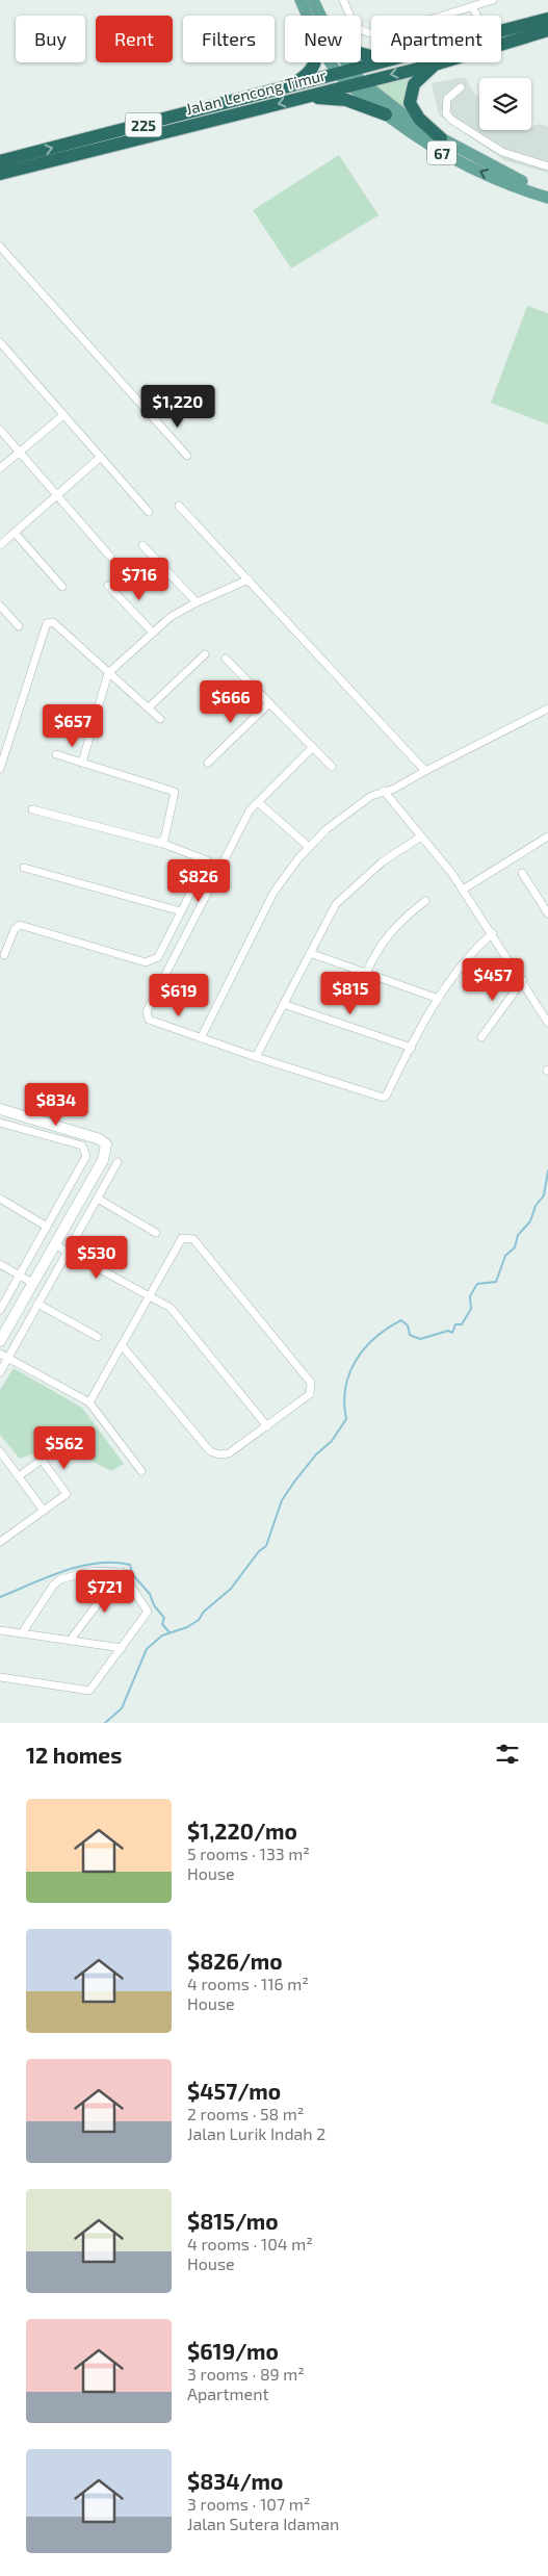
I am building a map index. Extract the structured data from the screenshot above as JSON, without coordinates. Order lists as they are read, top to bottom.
{
  "streets": {
    "highway": ["Jalan Lencong Timur", "225"],
    "main road": ["67"]
  },
  "crossings": [
    ["Jalan Lencong Timur", "67"]
  ],
  "page": {
    "chip": [
      "Buy",
      "Rent",
      "Filters",
      "New",
      "Apartment"
    ],
    "price": [
      "$1,220",
      "$716",
      "$666",
      "$657",
      "$826",
      "$457",
      "$815",
      "$619",
      "$834",
      "$530",
      "$562",
      "$721"
    ],
    "heading": "12 homes",
    "list": [
      {
        "name": "$1,220/mo",
        "note": "5 rooms · 133 m² · House"
      },
      {
        "name": "$826/mo",
        "note": "4 rooms · 116 m² · House"
      },
      {
        "name": "$457/mo",
        "note": "2 rooms · 58 m² · Jalan Lurik Indah 2"
      },
      {
        "name": "$815/mo",
        "note": "4 rooms · 104 m² · House"
      },
      {
        "name": "$619/mo",
        "note": "3 rooms · 89 m² · Apartment"
      },
      {
        "name": "$834/mo",
        "note": "3 rooms · 107 m² · Jalan Sutera Idaman"
      }
    ]
  }
}
